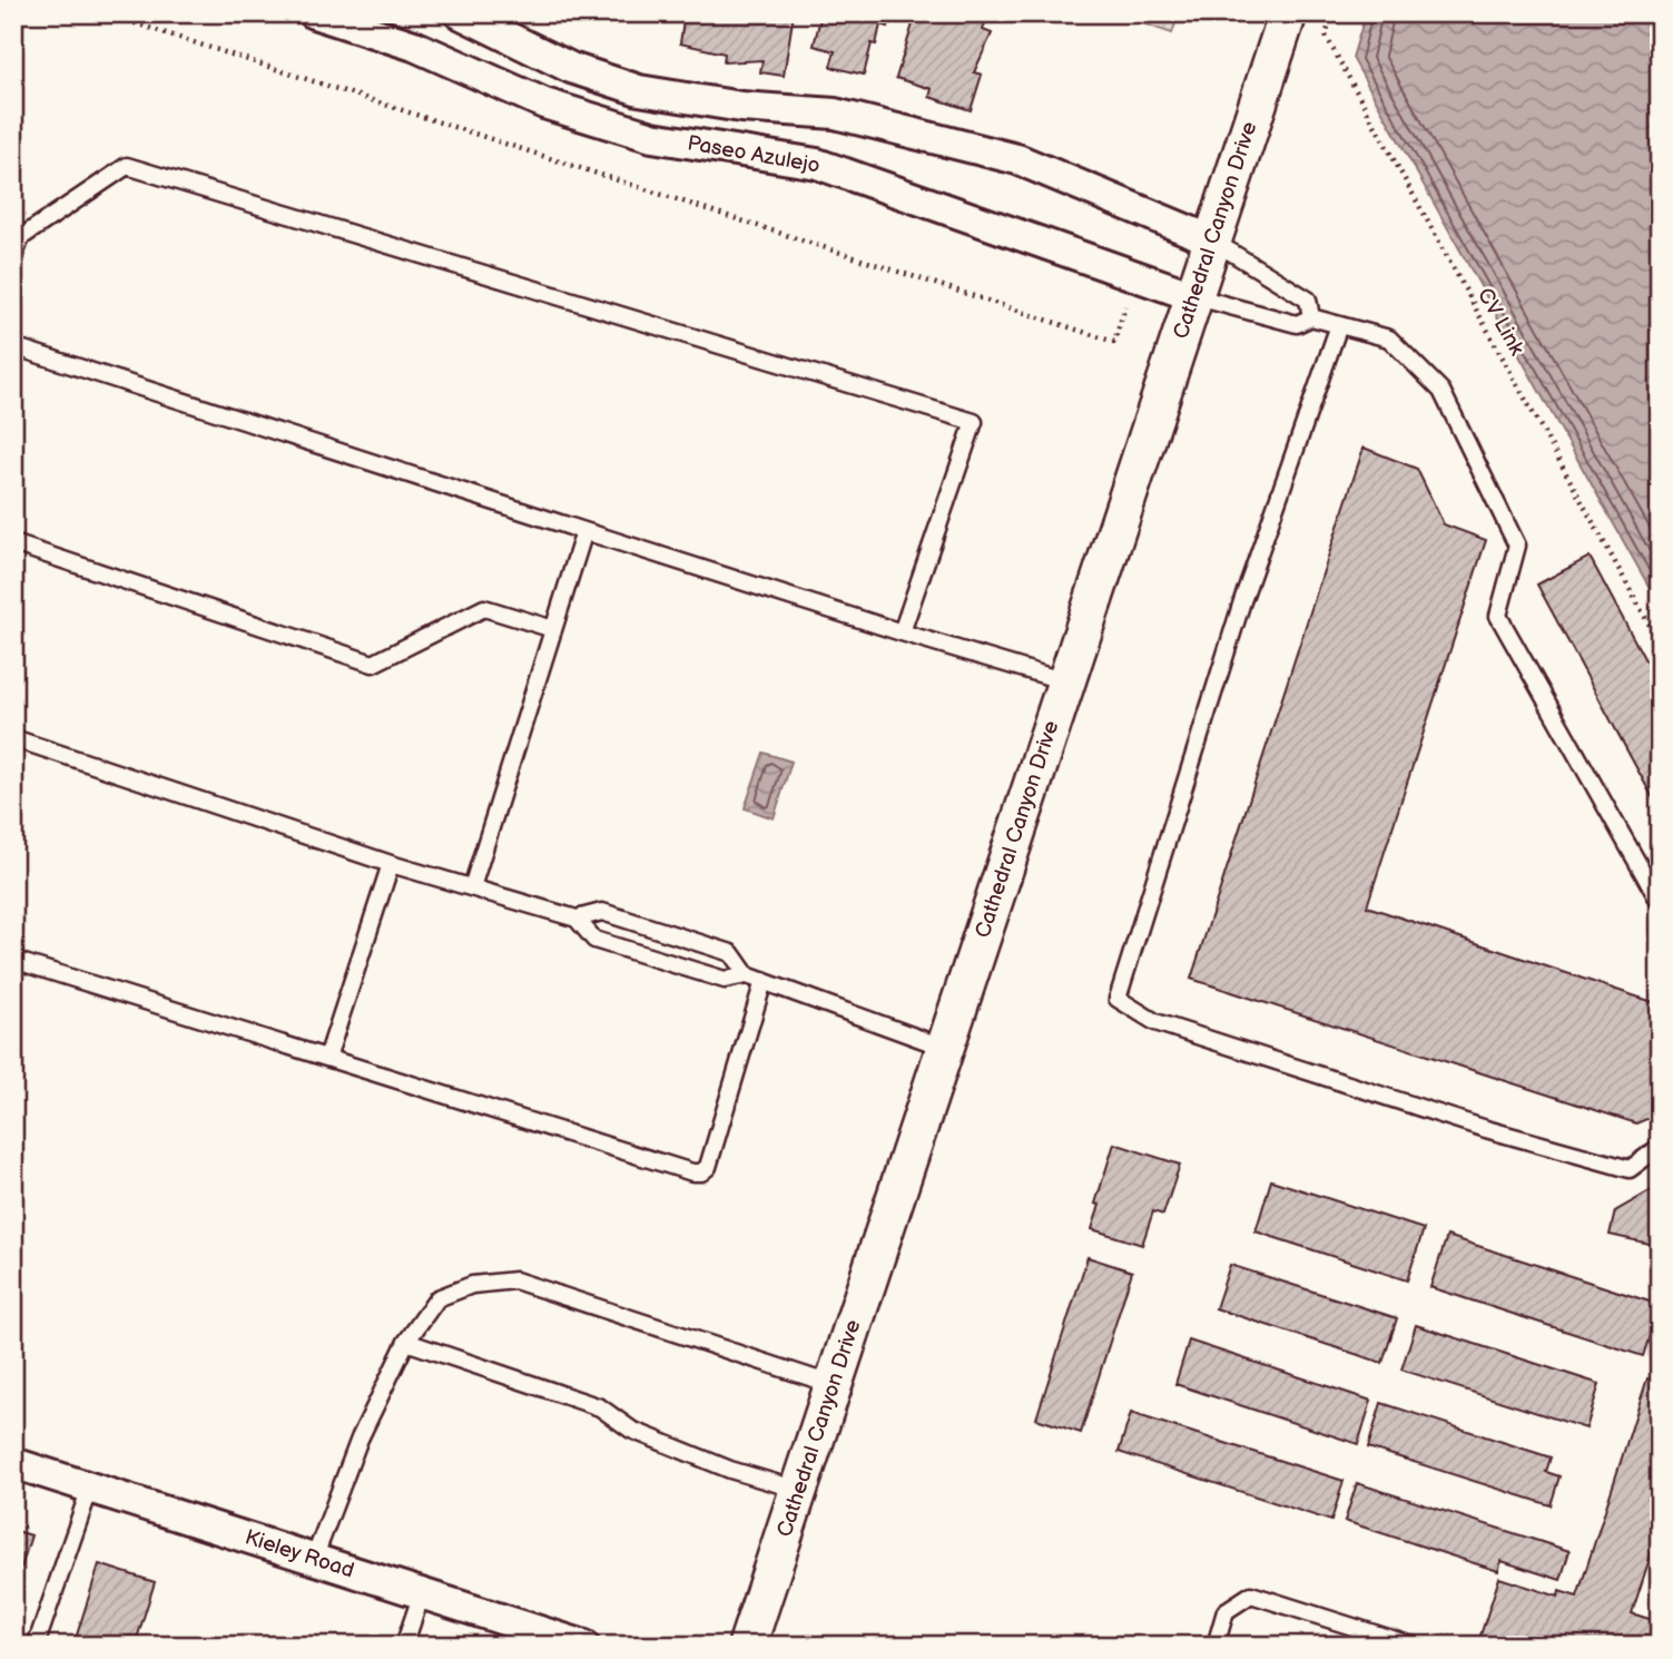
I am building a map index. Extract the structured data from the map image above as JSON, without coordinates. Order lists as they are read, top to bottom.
{
  "streets": {
    "street": ["Paseo Azulejo", "Cathedral Canyon Drive", "Kieley Road"],
    "path": ["CV Link"]
  },
  "crossings": [
    ["Paseo Azulejo", "Cathedral Canyon Drive"]
  ]
}
